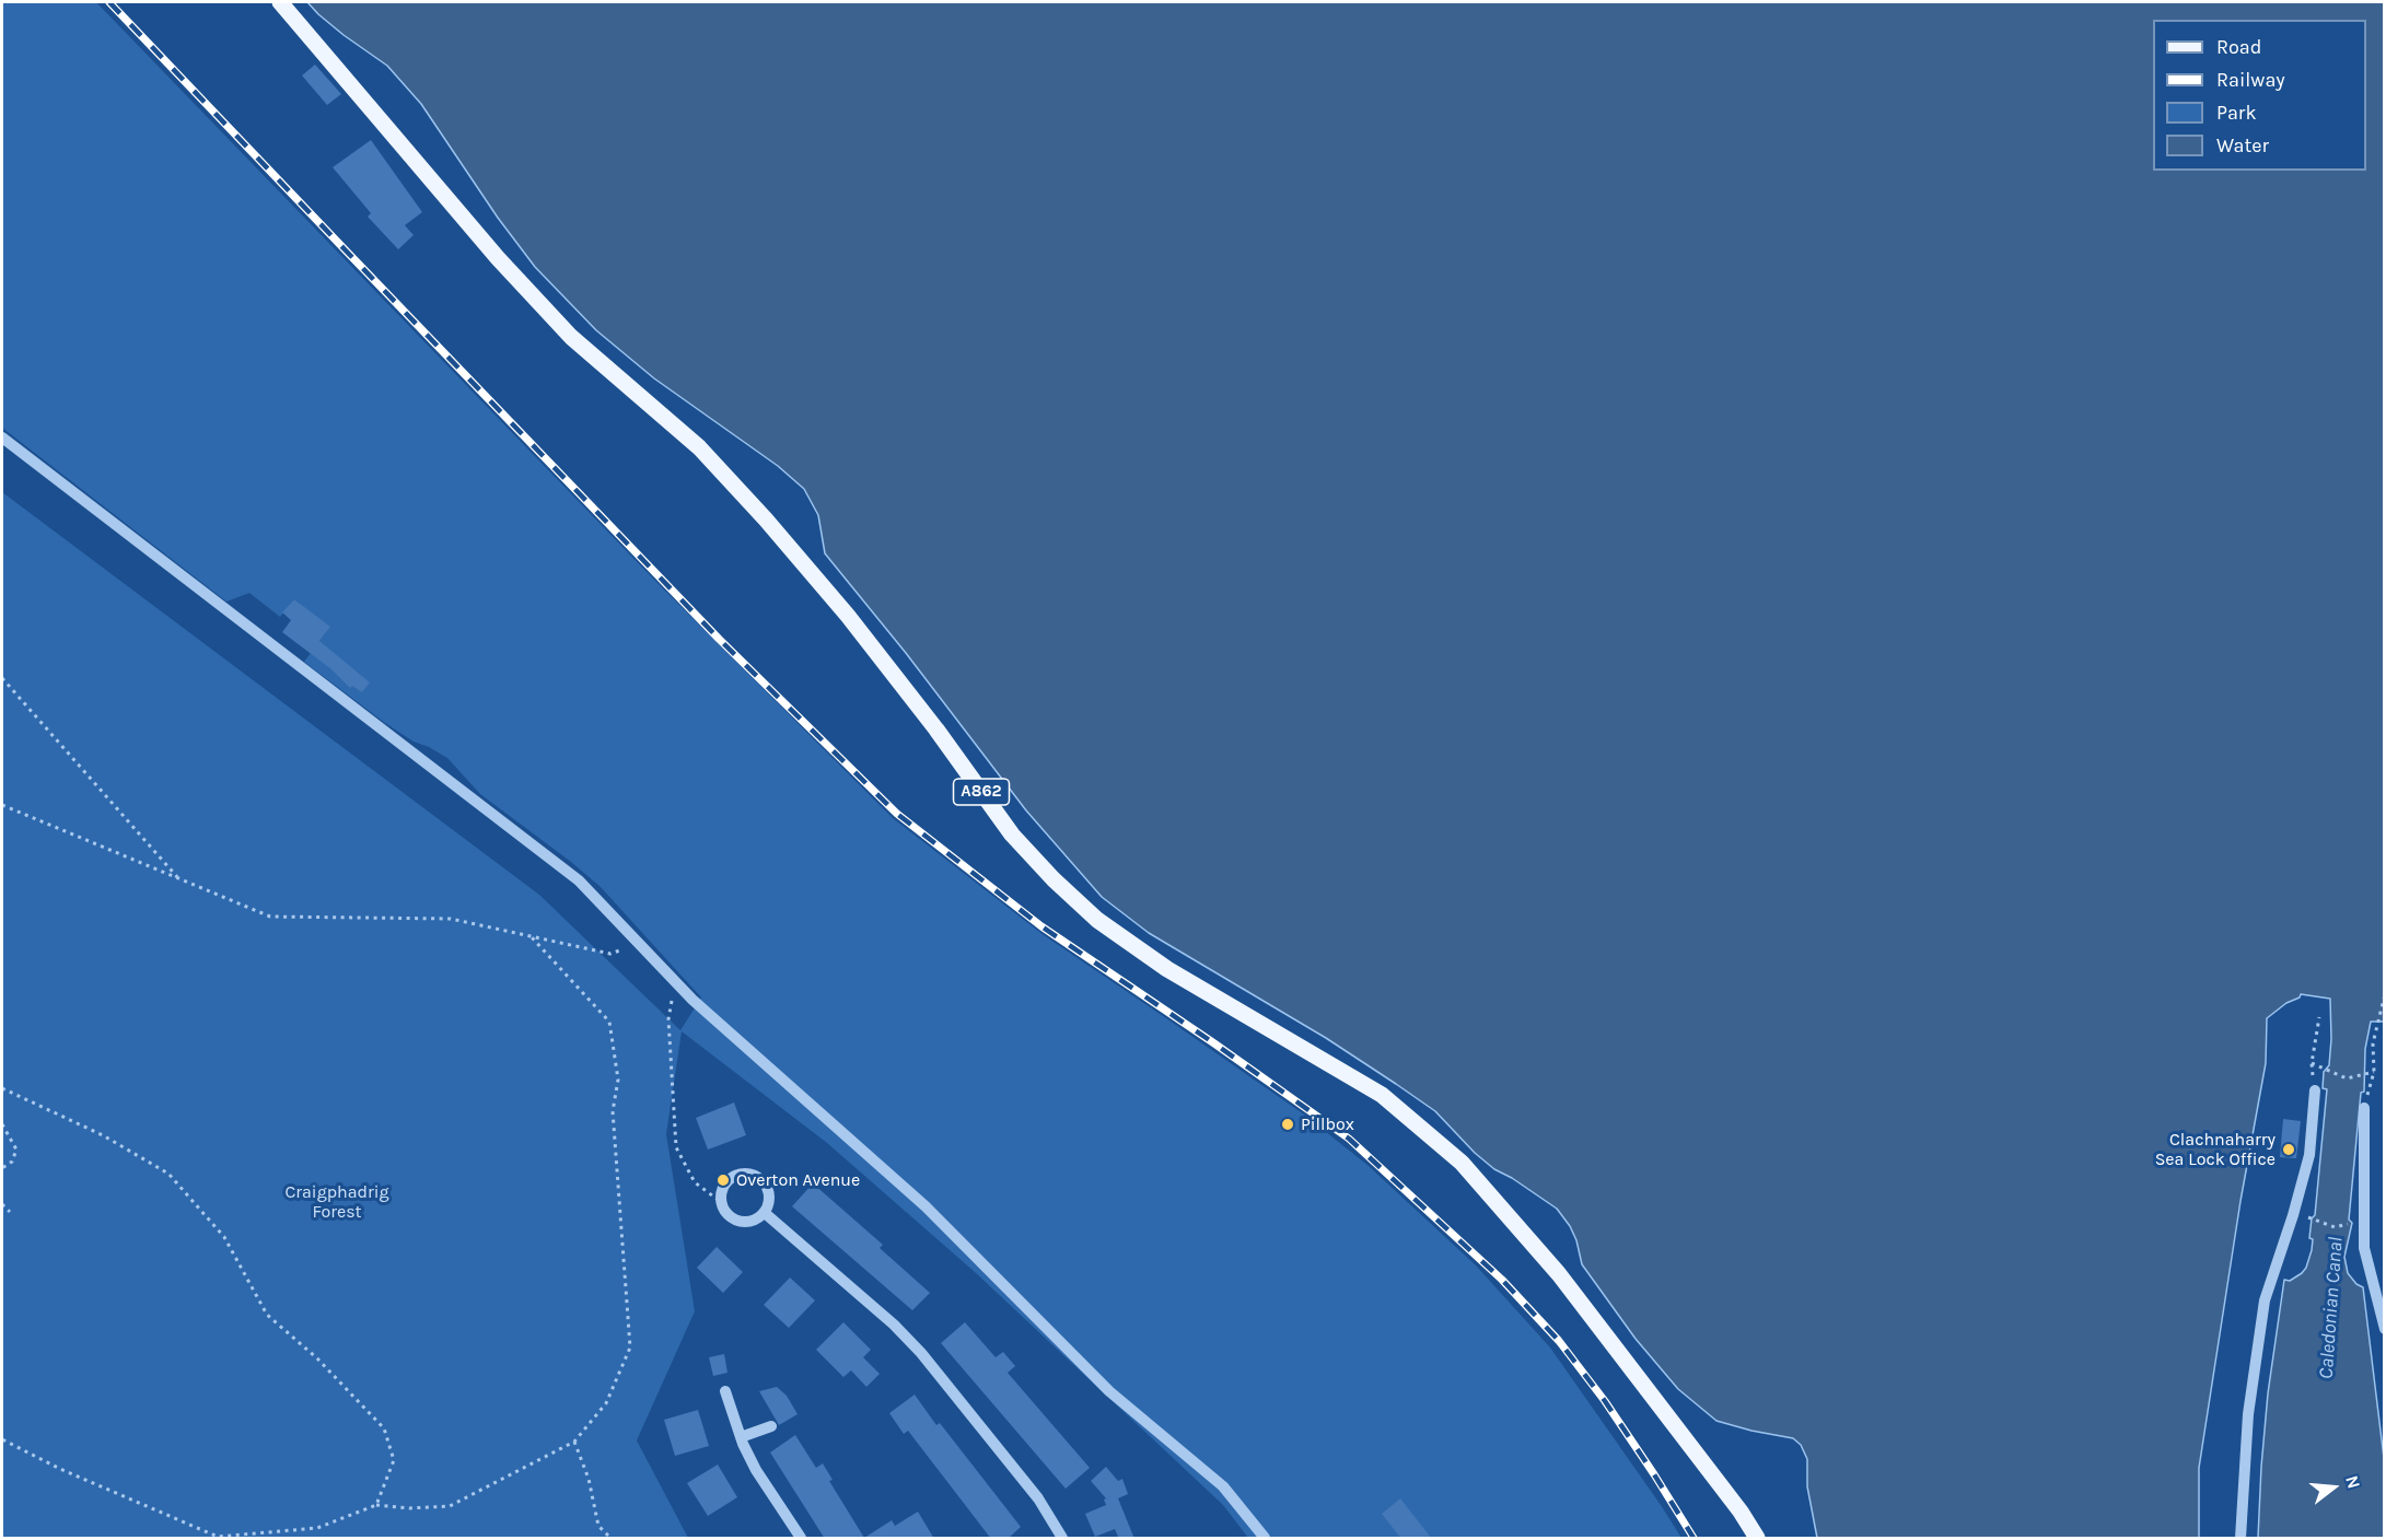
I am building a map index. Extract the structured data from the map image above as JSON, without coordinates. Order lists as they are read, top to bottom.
{
  "streets": {
    "main road": ["A862"]
  },
  "water": ["Caledonian Canal"],
  "parks": ["Craigphadrig Forest"],
  "places": ["Pillbox", "Clachnaharry Sea Lock Office", "Overton Avenue"],
  "legend": [
    "Road",
    "Railway",
    "Park",
    "Water"
  ],
  "north": "right"
}
